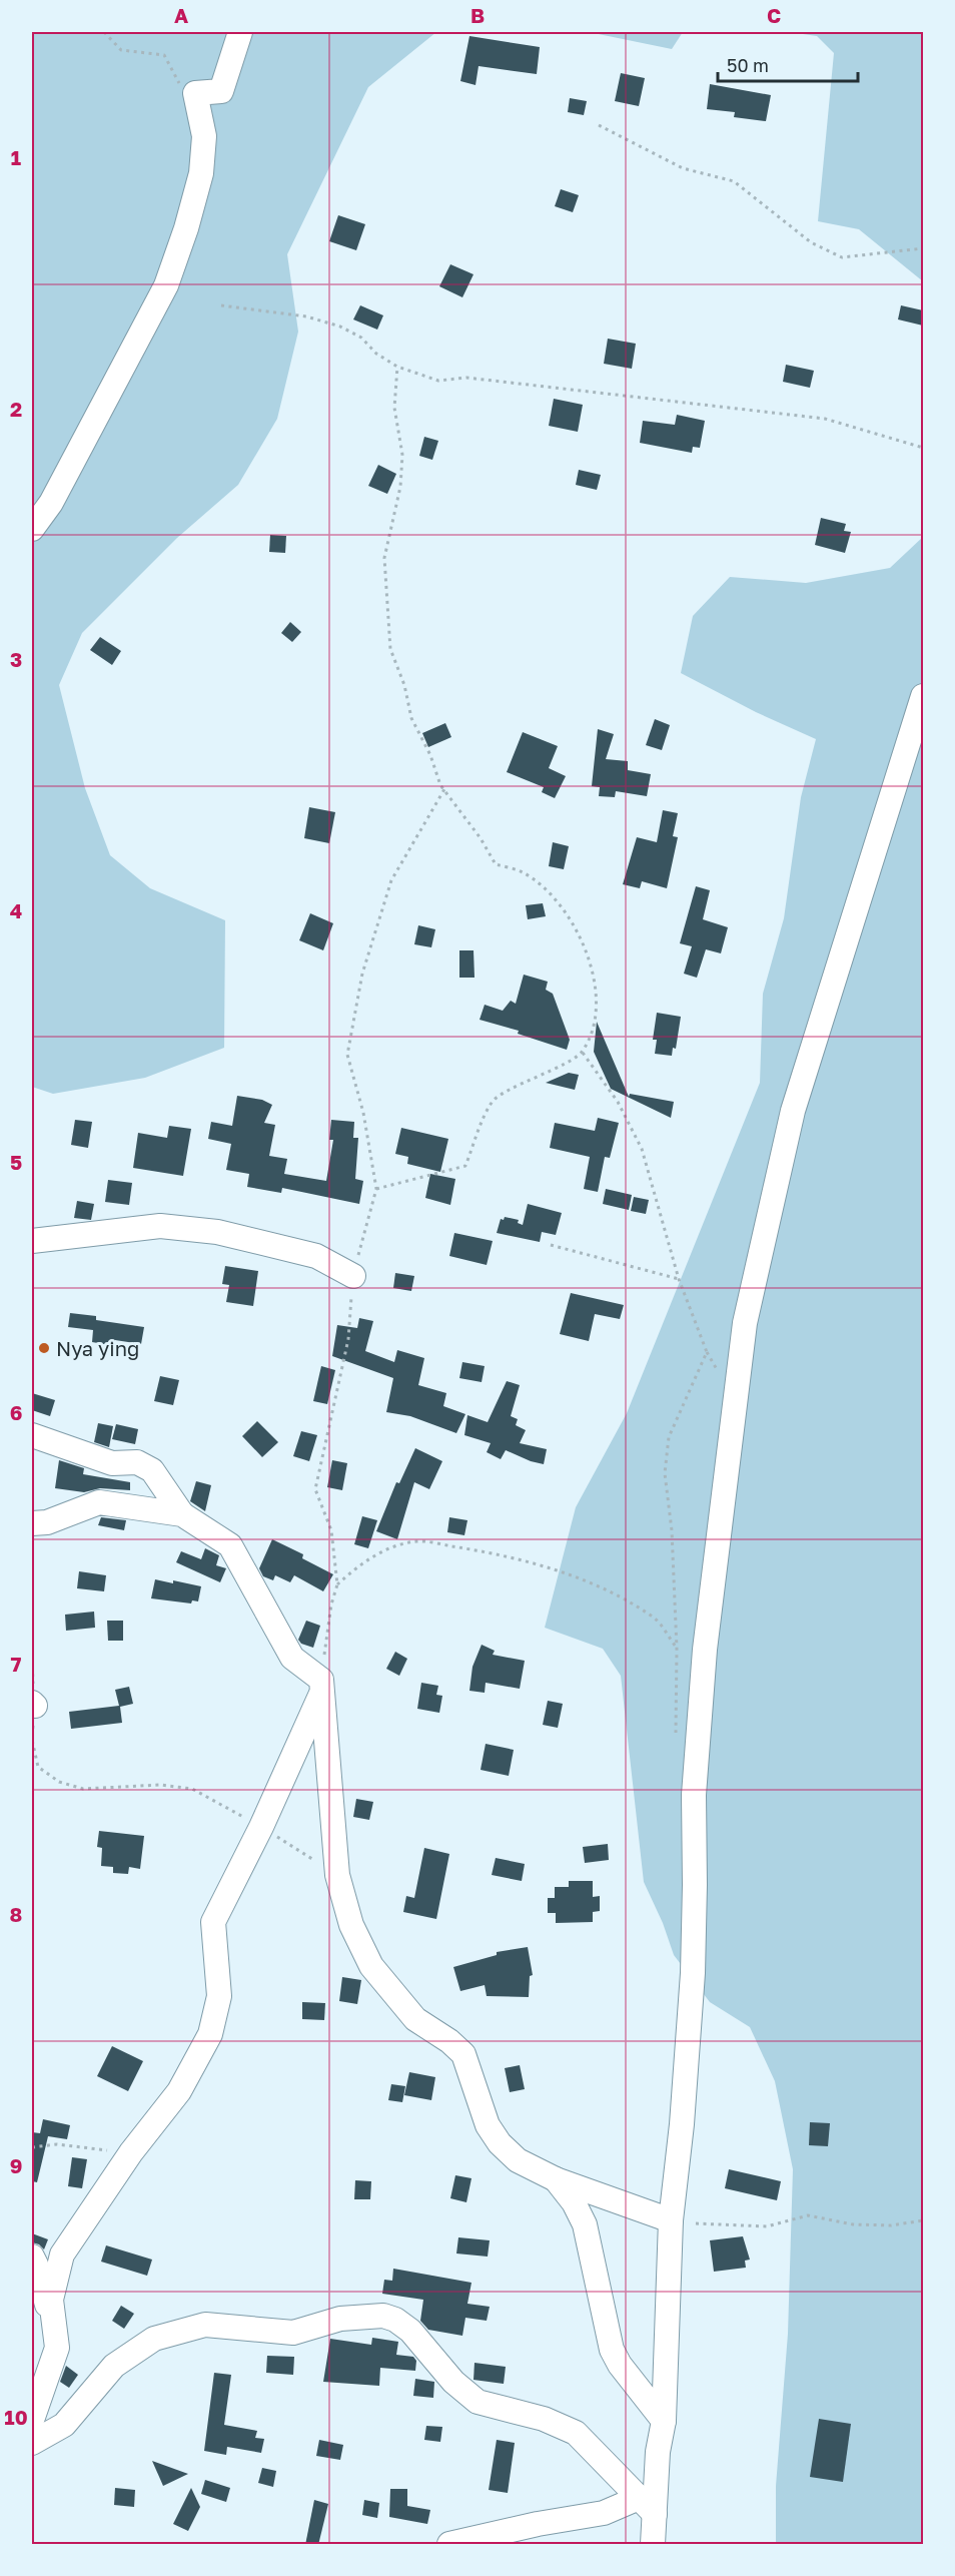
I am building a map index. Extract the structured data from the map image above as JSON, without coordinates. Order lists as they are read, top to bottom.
{
  "places": ["Nya ying"],
  "scale_bar": "50 m",
  "grid": {
    "columns": ["A", "B", "C"],
    "rows": [
      "1",
      "2",
      "3",
      "4",
      "5",
      "6",
      "7",
      "8",
      "9",
      "10"
    ]
  }
}
